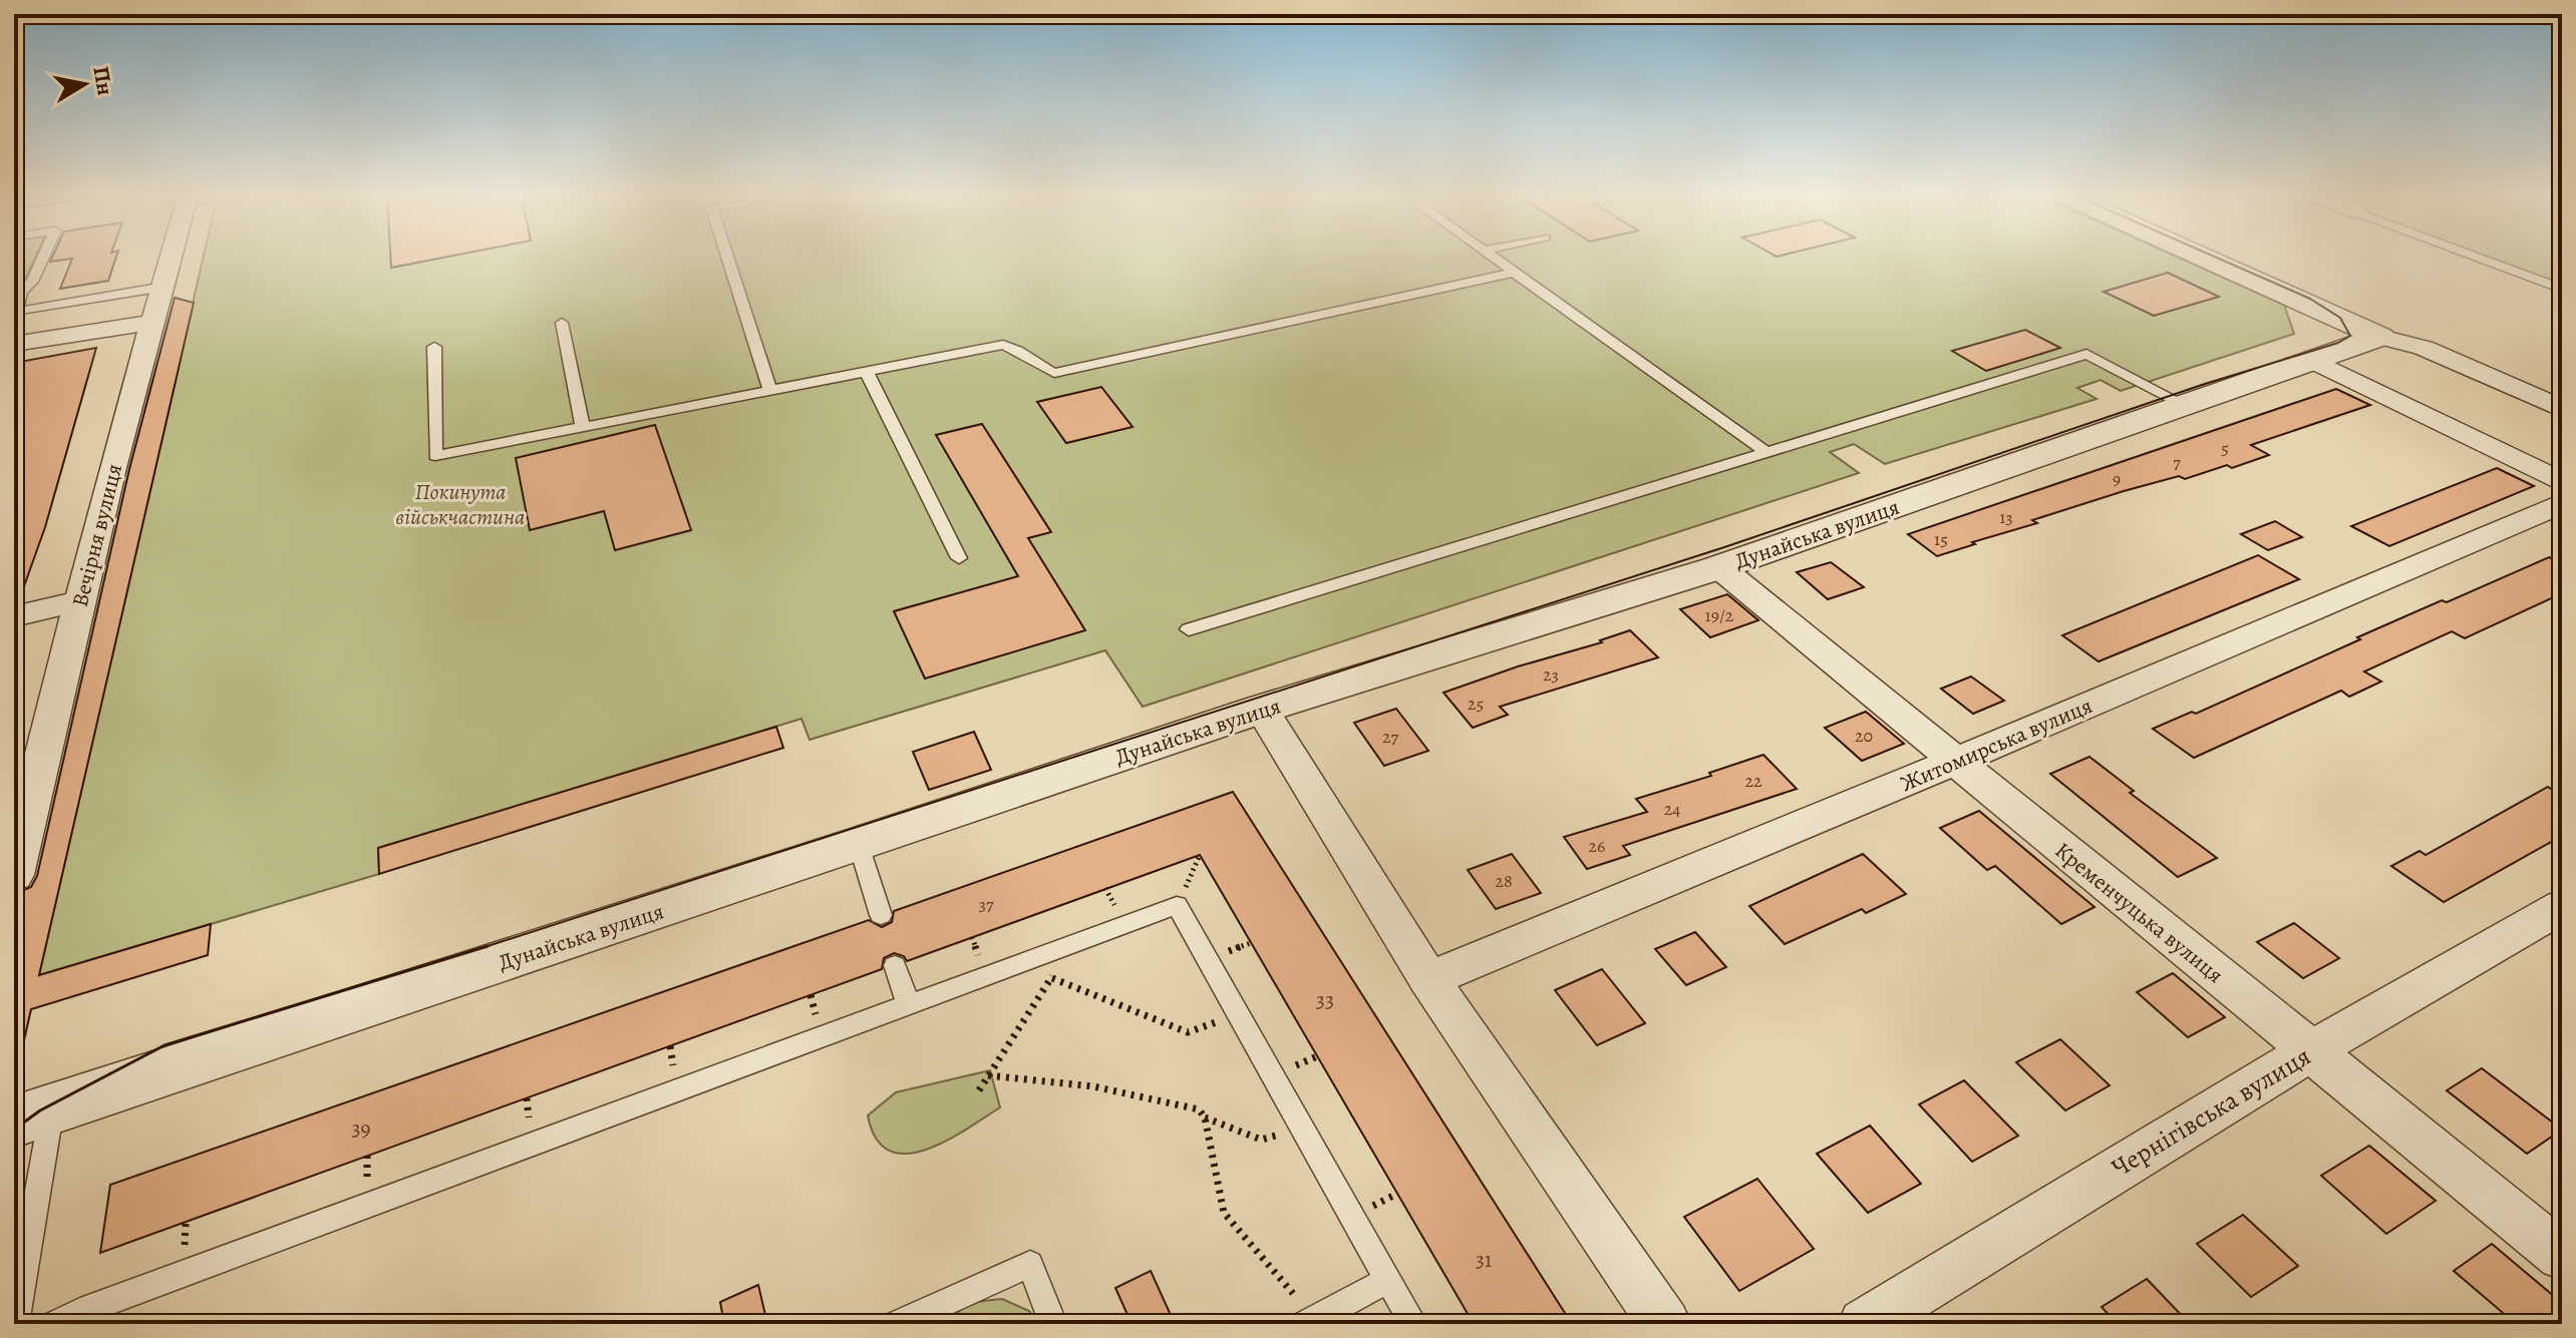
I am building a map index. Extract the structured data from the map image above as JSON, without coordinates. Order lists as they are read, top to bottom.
{
  "streets": {
    "street": [
      "Дунайська вулиця",
      "Вечірня вулиця",
      "Житомирська вулиця",
      "Кременчуцька вулиця",
      "Чернігівська вулиця"
    ]
  },
  "crossings": [
    ["Дунайська вулиця", "Кременчуцька вулиця"],
    ["Житомирська вулиця", "Кременчуцька вулиця"],
    ["Кременчуцька вулиця", "Чернігівська вулиця"]
  ],
  "parks": ["Покинута військчастина"],
  "house_numbers": [
    "5",
    "7",
    "9",
    "13",
    "15",
    "19/2",
    "23",
    "25",
    "20",
    "27",
    "22",
    "24",
    "26",
    "28",
    "37",
    "33",
    "39",
    "31"
  ],
  "north": "right"
}
